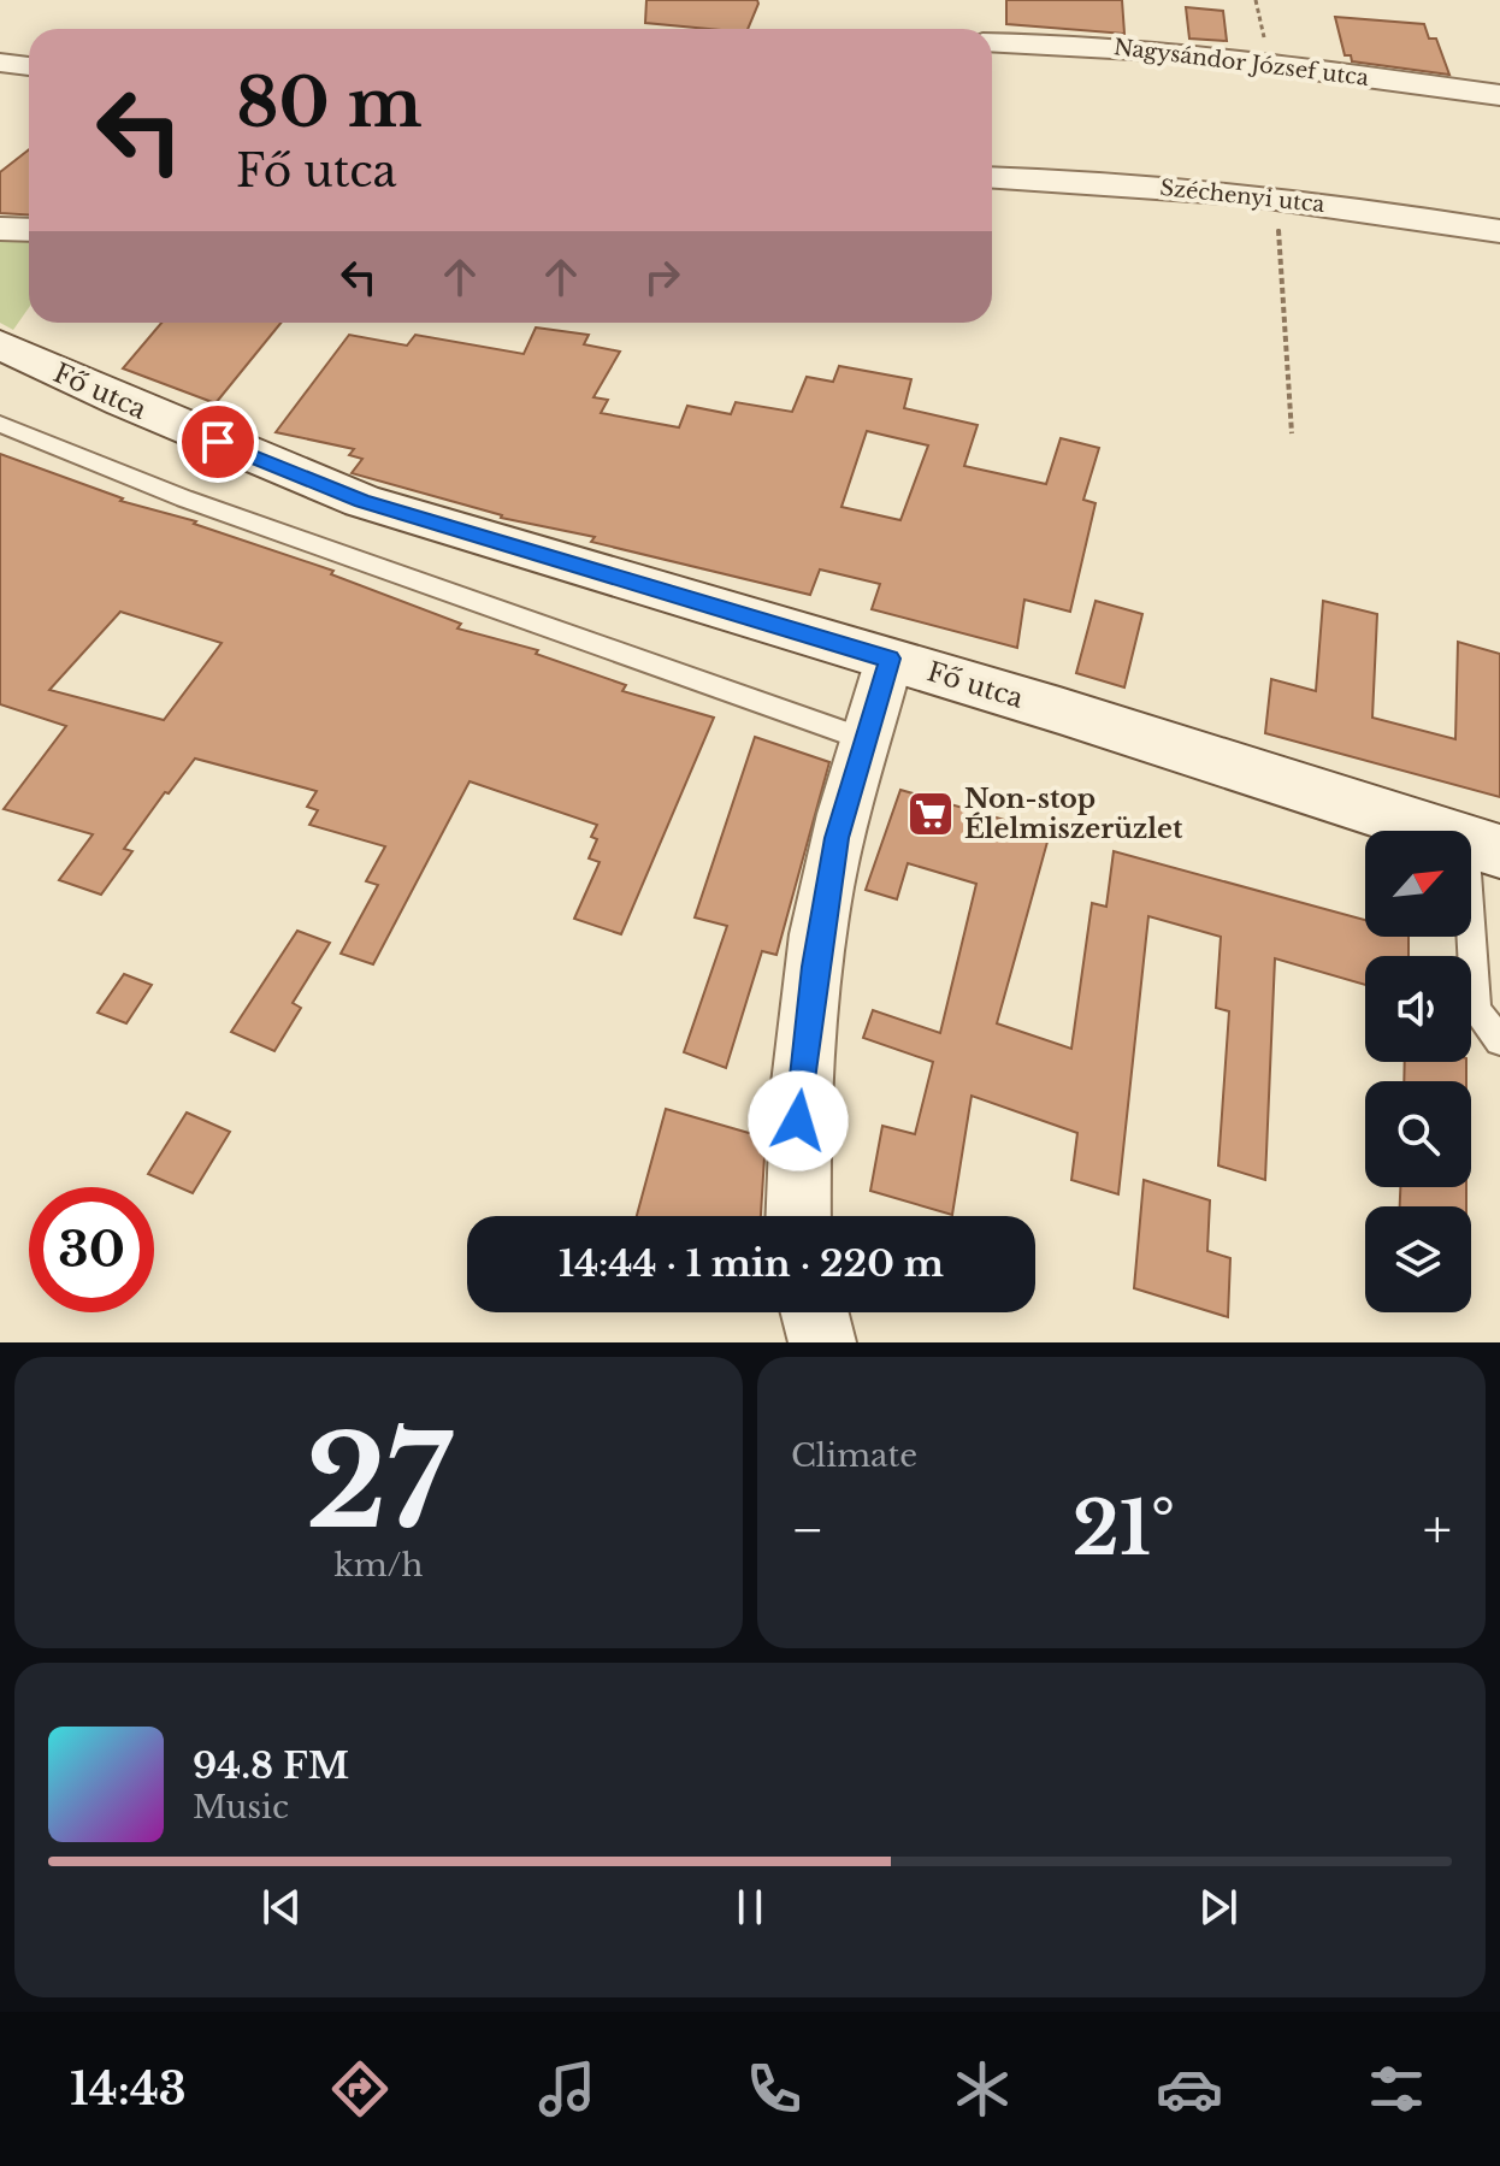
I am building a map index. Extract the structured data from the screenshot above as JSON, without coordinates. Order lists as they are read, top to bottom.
{
  "streets": {
    "main road": ["Fő utca"],
    "street": ["Nagysándor József utca", "Széchenyi utca"]
  },
  "places": {
    "supermarket": ["Non-stop Élelmiszerüzlet"]
  },
  "north": "top right",
  "page": {
    "turn": ["80 m", "Fő utca"],
    "limit": "30",
    "trip": "14:44 · 1 min · 220 m",
    "tile": [
      ["27", "km/h"],
      "Climate"
    ],
    "heat": ["−", "21°", "+"],
    "song": ["94.8 FM", "Music"],
    "tabs": "14:43"
  }
}
